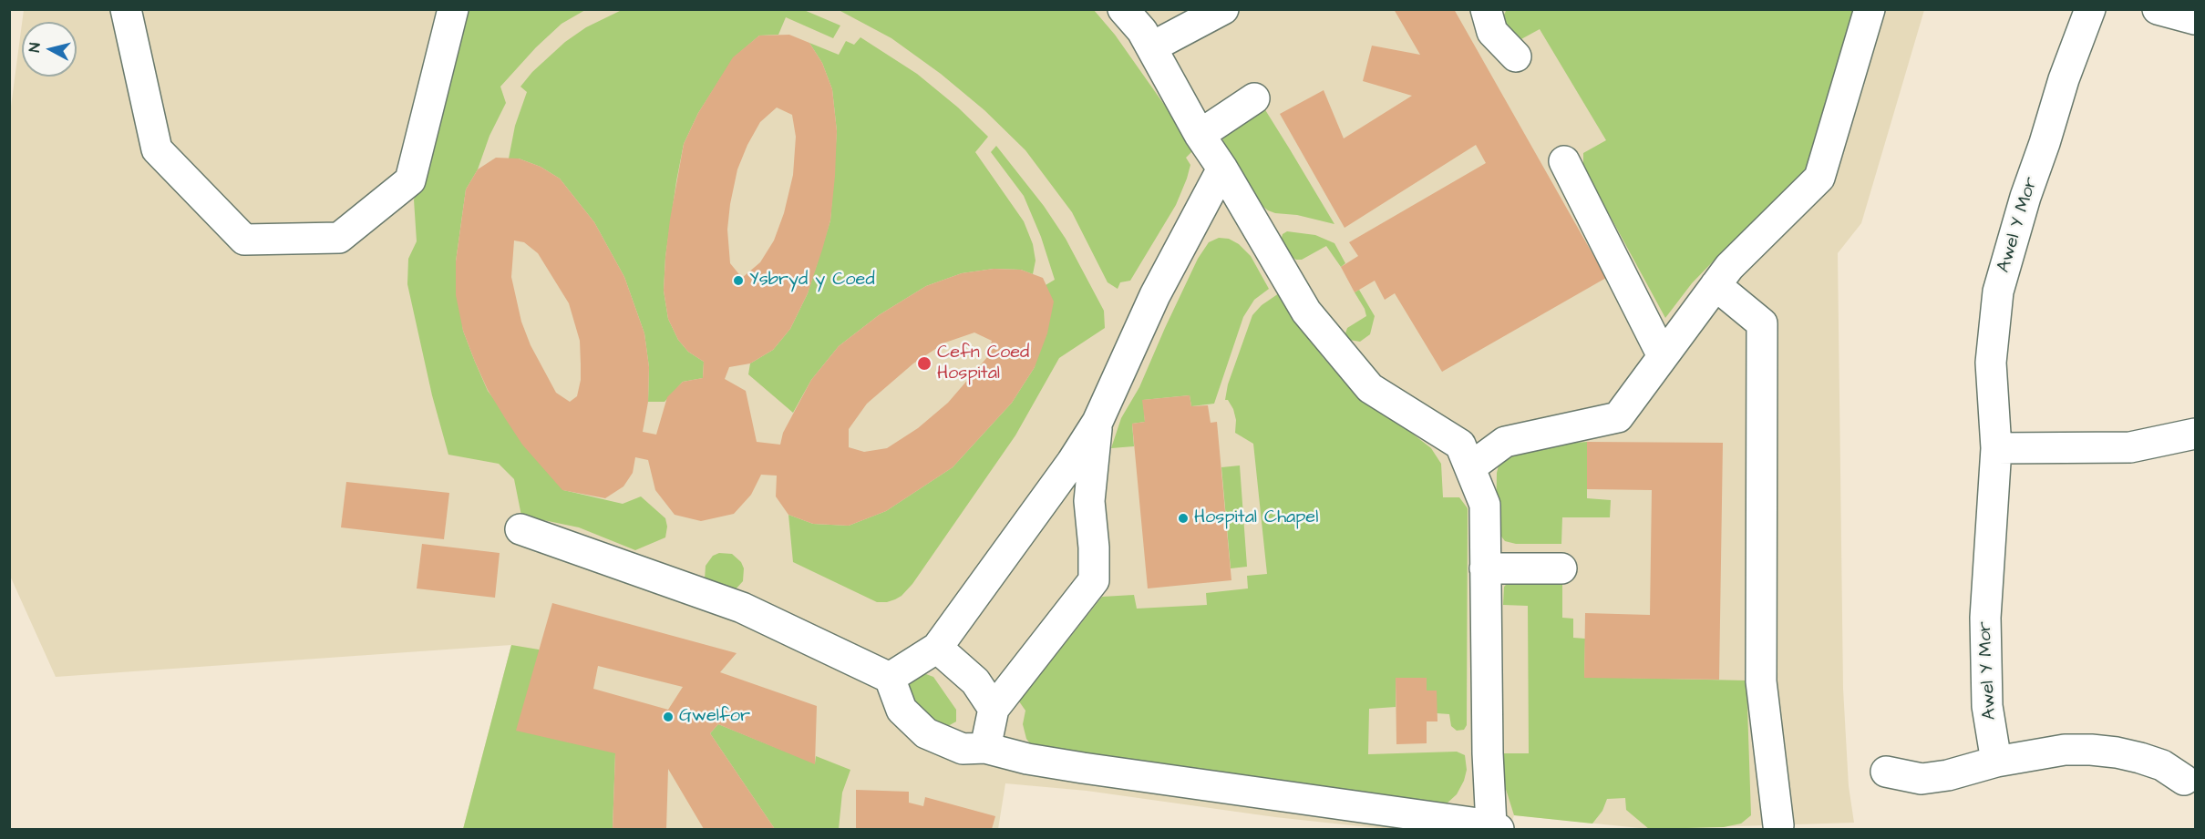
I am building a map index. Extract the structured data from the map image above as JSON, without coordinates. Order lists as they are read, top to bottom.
{
  "streets": {
    "street": ["Awel Y Mor"]
  },
  "places": [
    "Ysbryd y Coed",
    "Cefn Coed Hospital",
    "Hospital Chapel",
    "Gwelfor"
  ],
  "north": "left"
}
